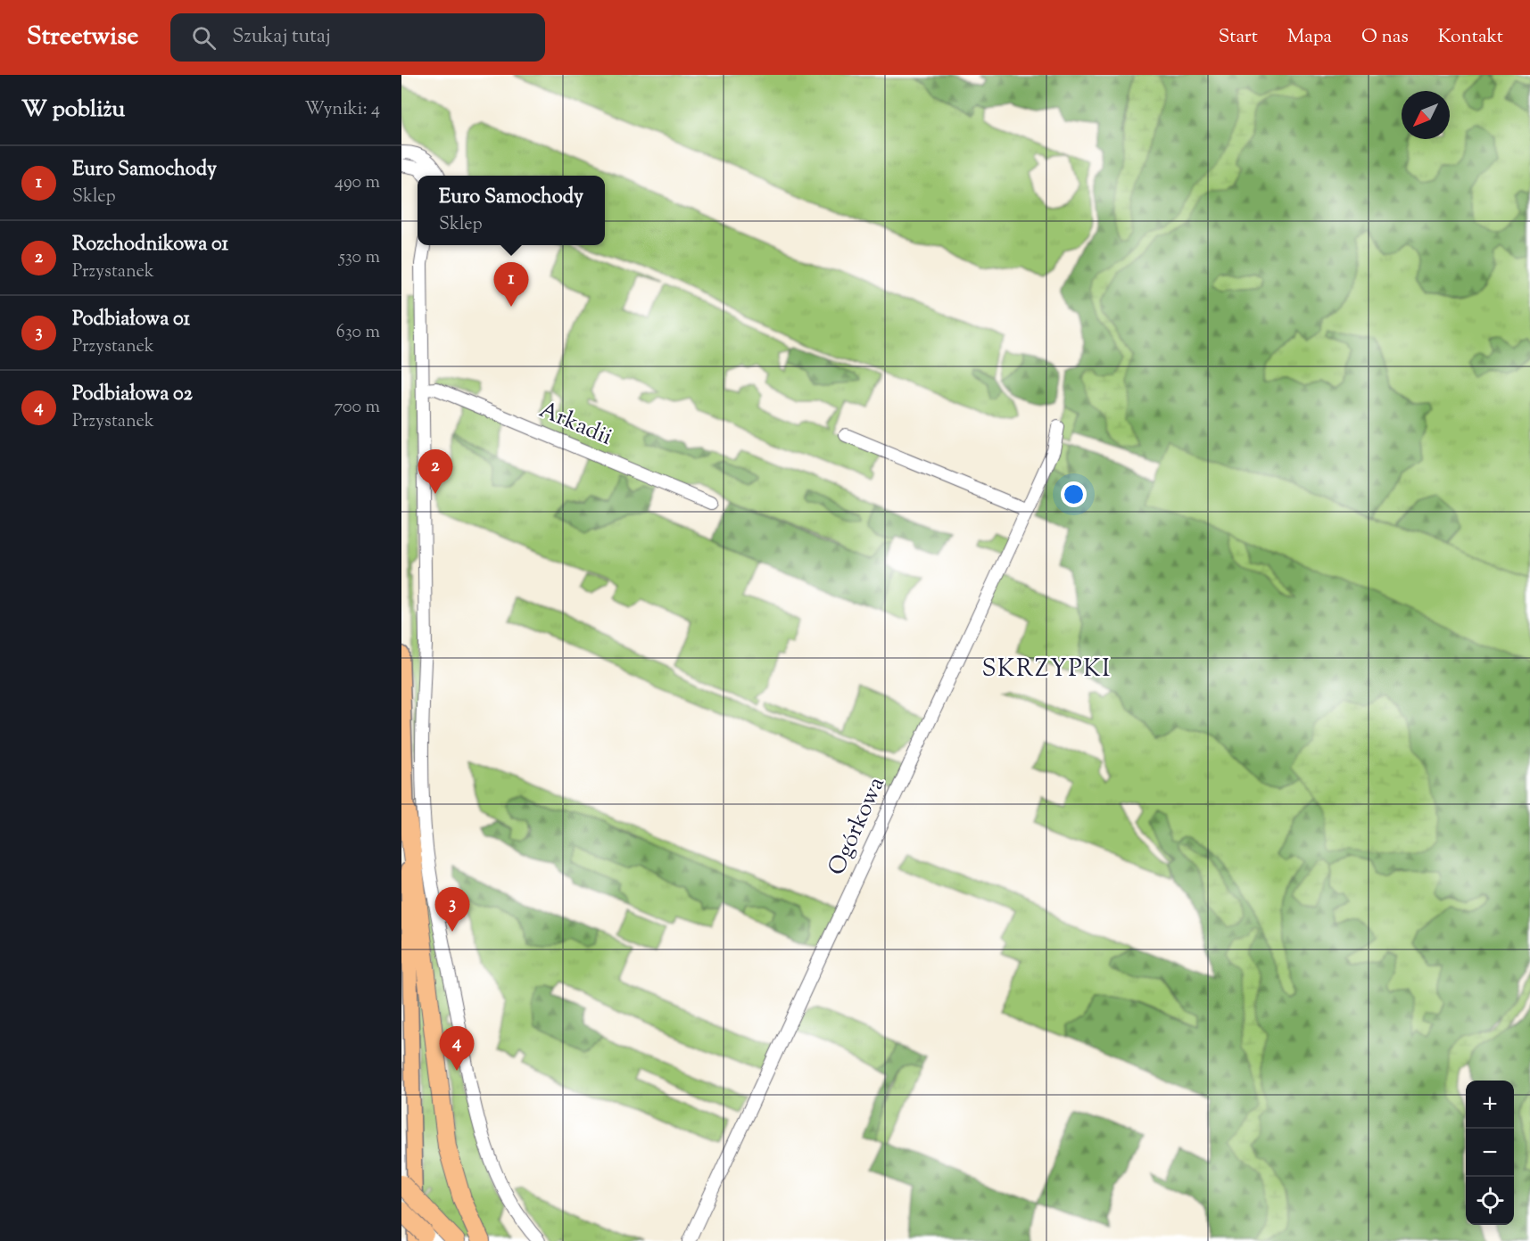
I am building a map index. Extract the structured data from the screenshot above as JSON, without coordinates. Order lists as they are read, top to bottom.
{
  "streets": {
    "street": ["Arkadii", "Ogórkowa"]
  },
  "districts": ["SKRZYPKI"],
  "north": "bottom left",
  "page": {
    "header": "Streetwise",
    "search": "Szukaj tutaj",
    "nav": [
      "Start",
      "Mapa",
      "O nas",
      "Kontakt"
    ],
    "heading": ["W pobliżu", "Wyniki: 4"],
    "list": [
      {
        "mark": "1",
        "name": "Euro Samochody",
        "note": "Sklep",
        "value": "490 m"
      },
      {
        "mark": "2",
        "name": "Rozchodnikowa 01",
        "note": "Przystanek",
        "value": "530 m"
      },
      {
        "mark": "3",
        "name": "Podbiałowa 01",
        "note": "Przystanek",
        "value": "630 m"
      },
      {
        "mark": "4",
        "name": "Podbiałowa 02",
        "note": "Przystanek",
        "value": "700 m"
      }
    ],
    "popup": ["Euro Samochody", "Sklep"],
    "pins": [
      "1",
      "2",
      "3",
      "4"
    ],
    "map_buttons": ["+", "−"]
  }
}
